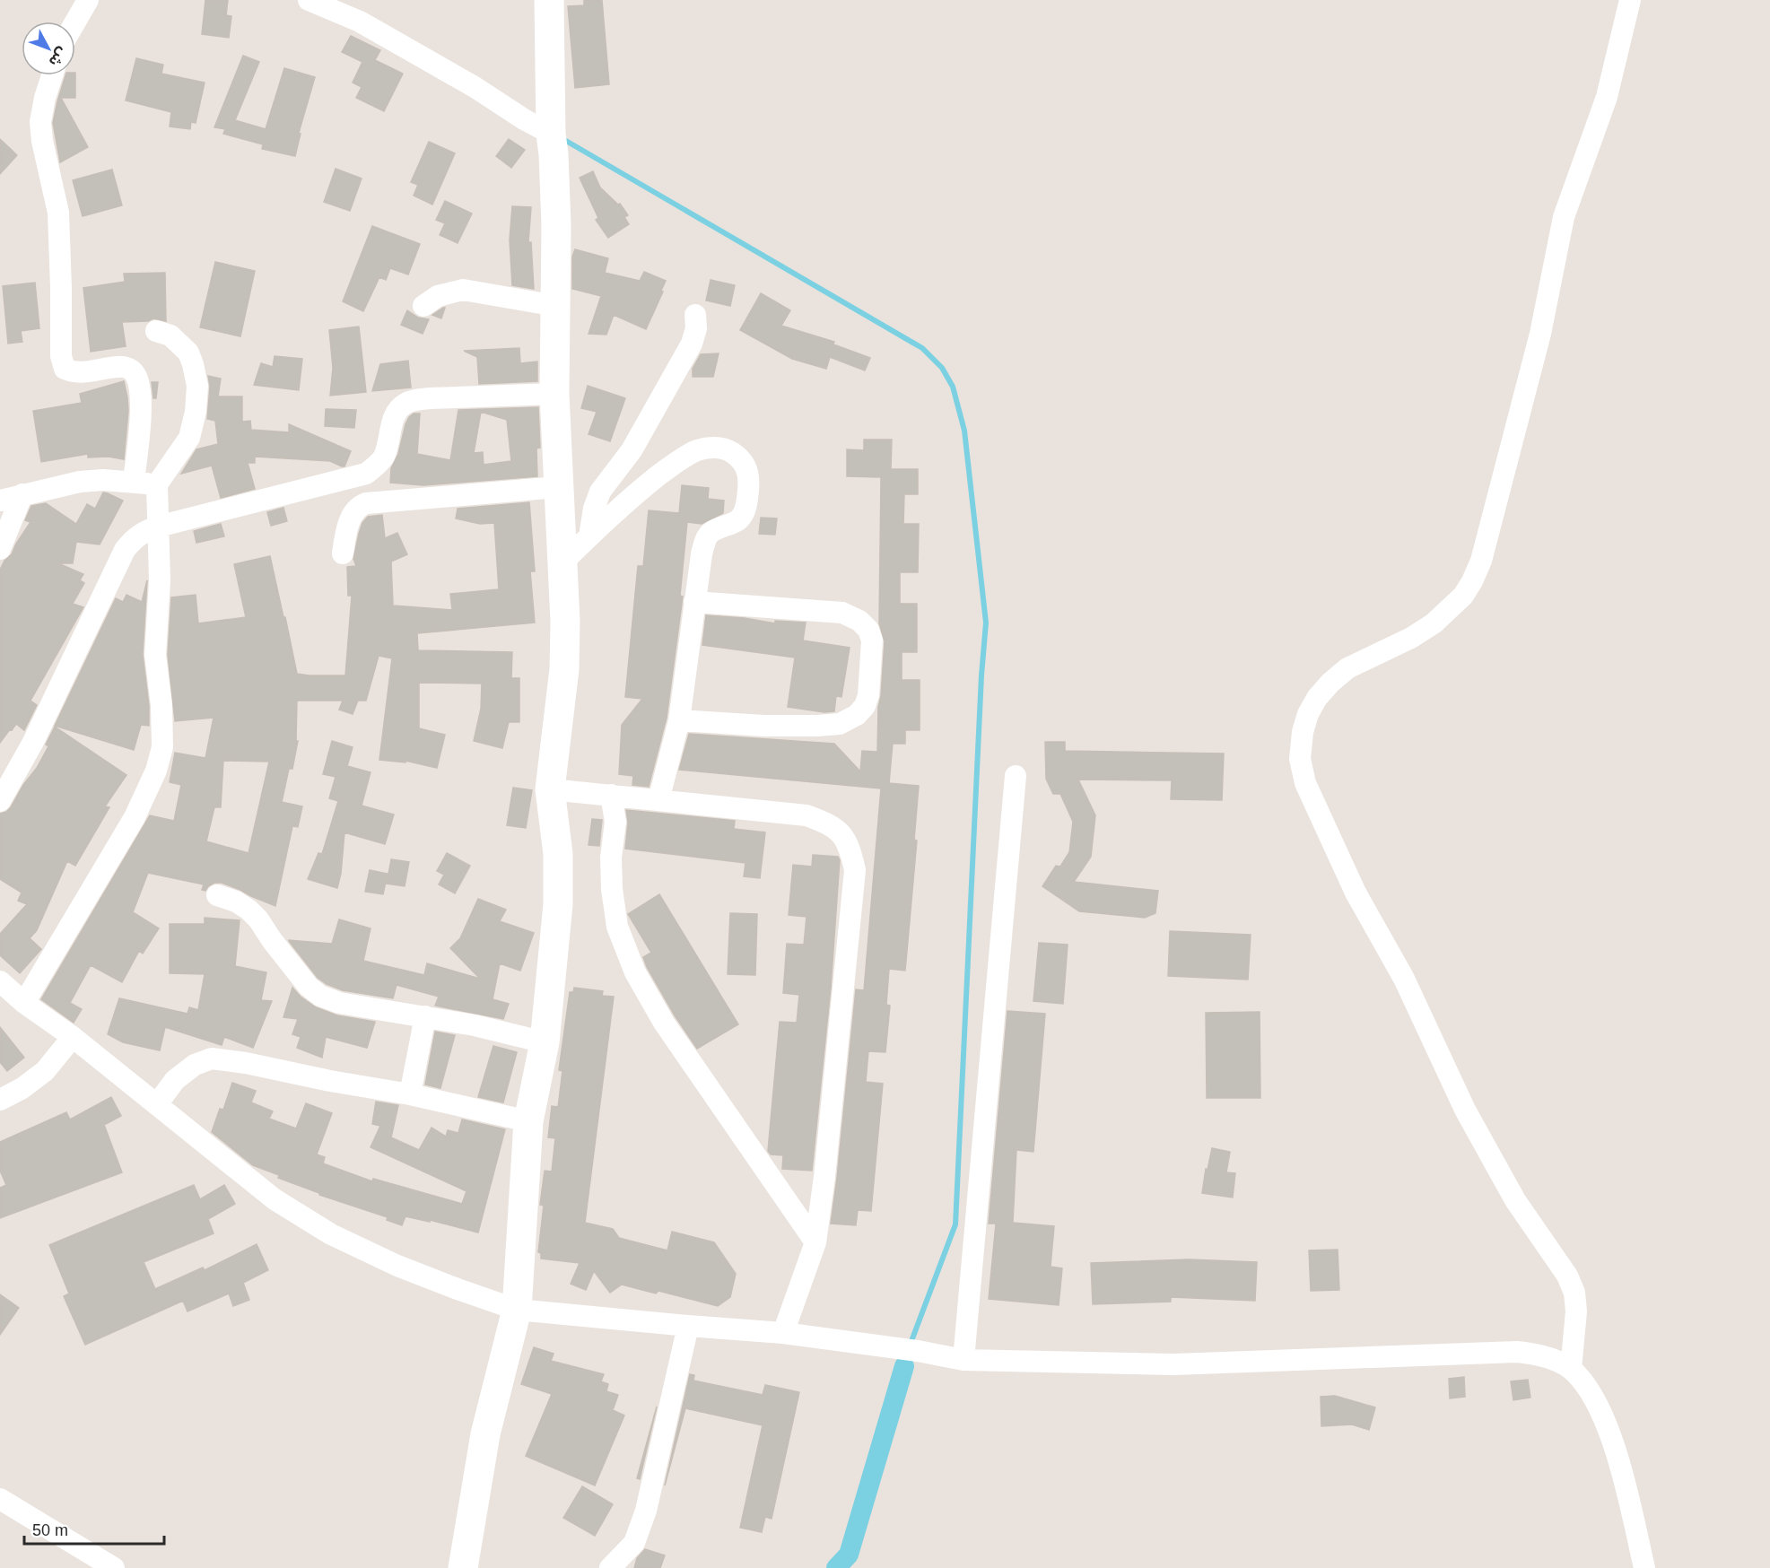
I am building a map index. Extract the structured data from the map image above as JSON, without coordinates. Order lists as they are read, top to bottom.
{
  "scale_bar": "50 m",
  "north": "bottom right"
}
